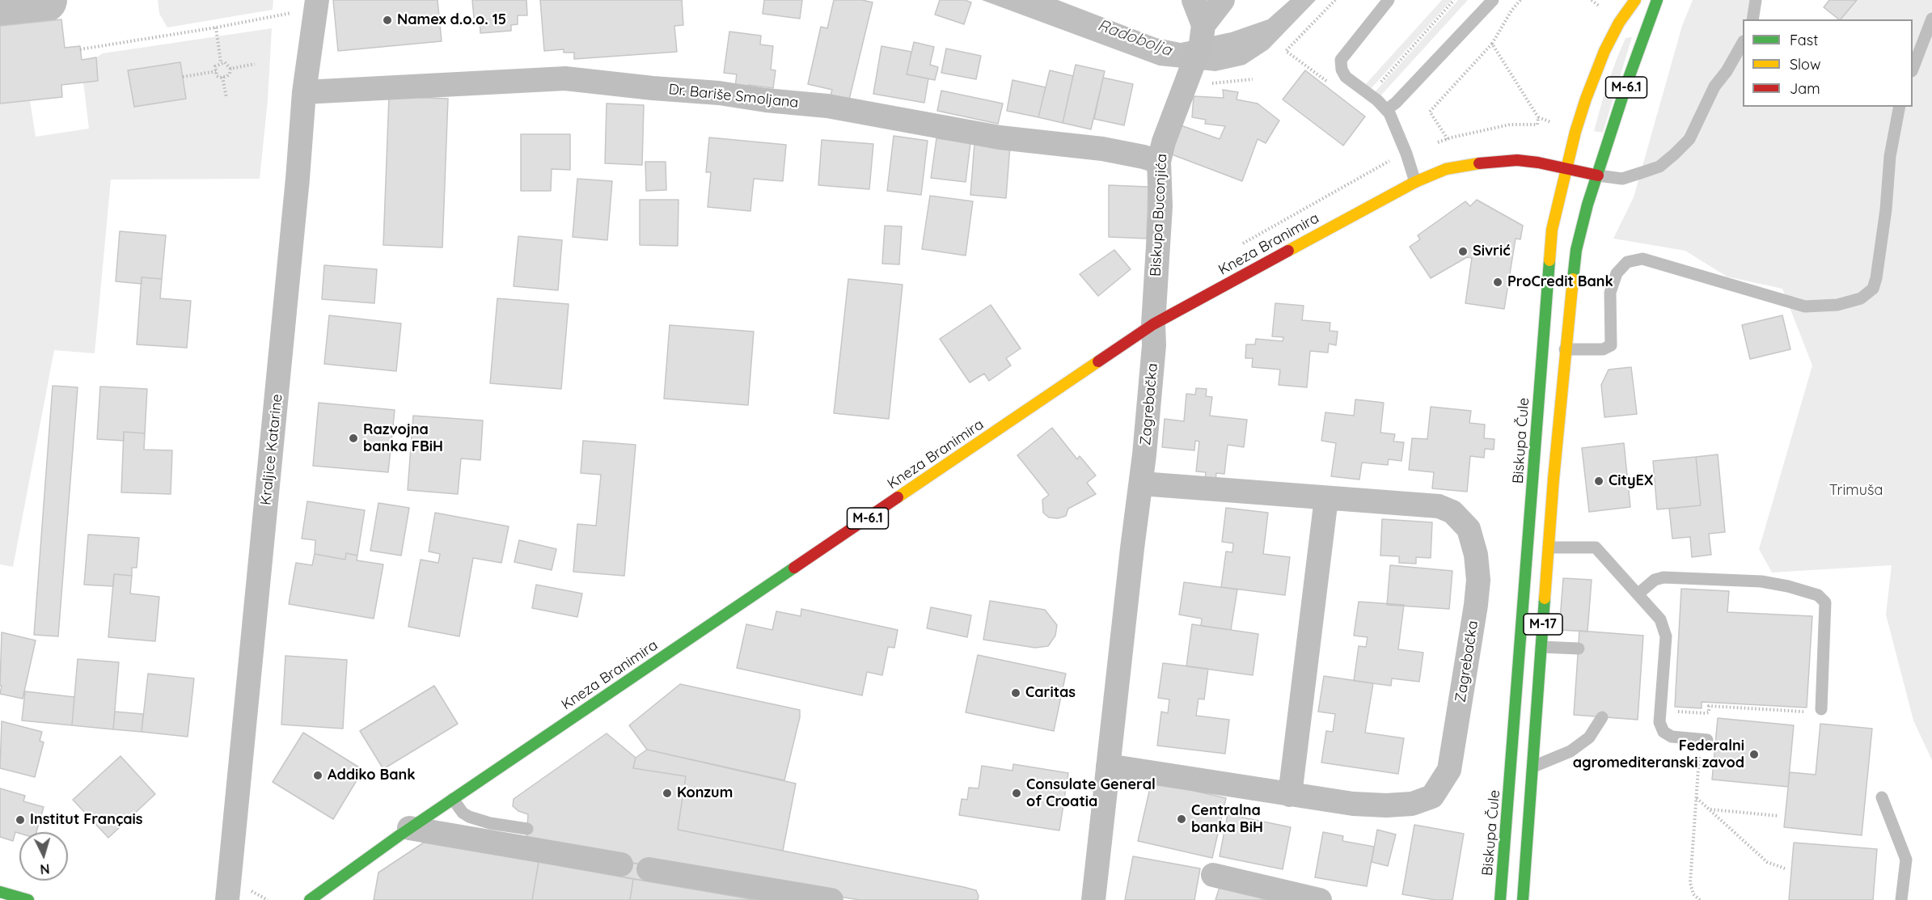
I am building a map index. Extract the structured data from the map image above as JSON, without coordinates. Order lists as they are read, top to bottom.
{
  "streets": {
    "main road": [
      "M-6.1",
      "Kneza Branimira",
      "Biskupa Čule",
      "M-17"
    ],
    "street": [
      "Dr. Bariše Smoljana",
      "Biskupa Buconjića",
      "Zagrebačka",
      "Kraljice Katarine"
    ]
  },
  "crossings": [
    ["M-6.1", "Kneza Branimira"],
    ["M-6.1", "M-17"],
    ["Dr. Bariše Smoljana", "Biskupa Buconjića"],
    ["Dr. Bariše Smoljana", "Kraljice Katarine"],
    ["Biskupa Buconjića", "Kneza Branimira"],
    ["Biskupa Buconjića", "Zagrebačka"],
    ["Kneza Branimira", "Zagrebačka"],
    ["Kneza Branimira", "Biskupa Čule"],
    ["Kneza Branimira", "M-17"]
  ],
  "water": ["Radobolja"],
  "parks": ["Trimuša"],
  "places": [
    "Namex d.o.o. 15",
    "Sivrić",
    "ProCredit Bank",
    "Razvojna banka FBiH",
    "CityEX",
    "Caritas",
    "Federalni agromediteranski zavod",
    "Addiko Bank",
    "Konzum",
    "Consulate General of Croatia",
    "Centralna banka BiH",
    "Institut Français"
  ],
  "legend": ["Fast", "Slow", "Jam"],
  "north": "bottom"
}
